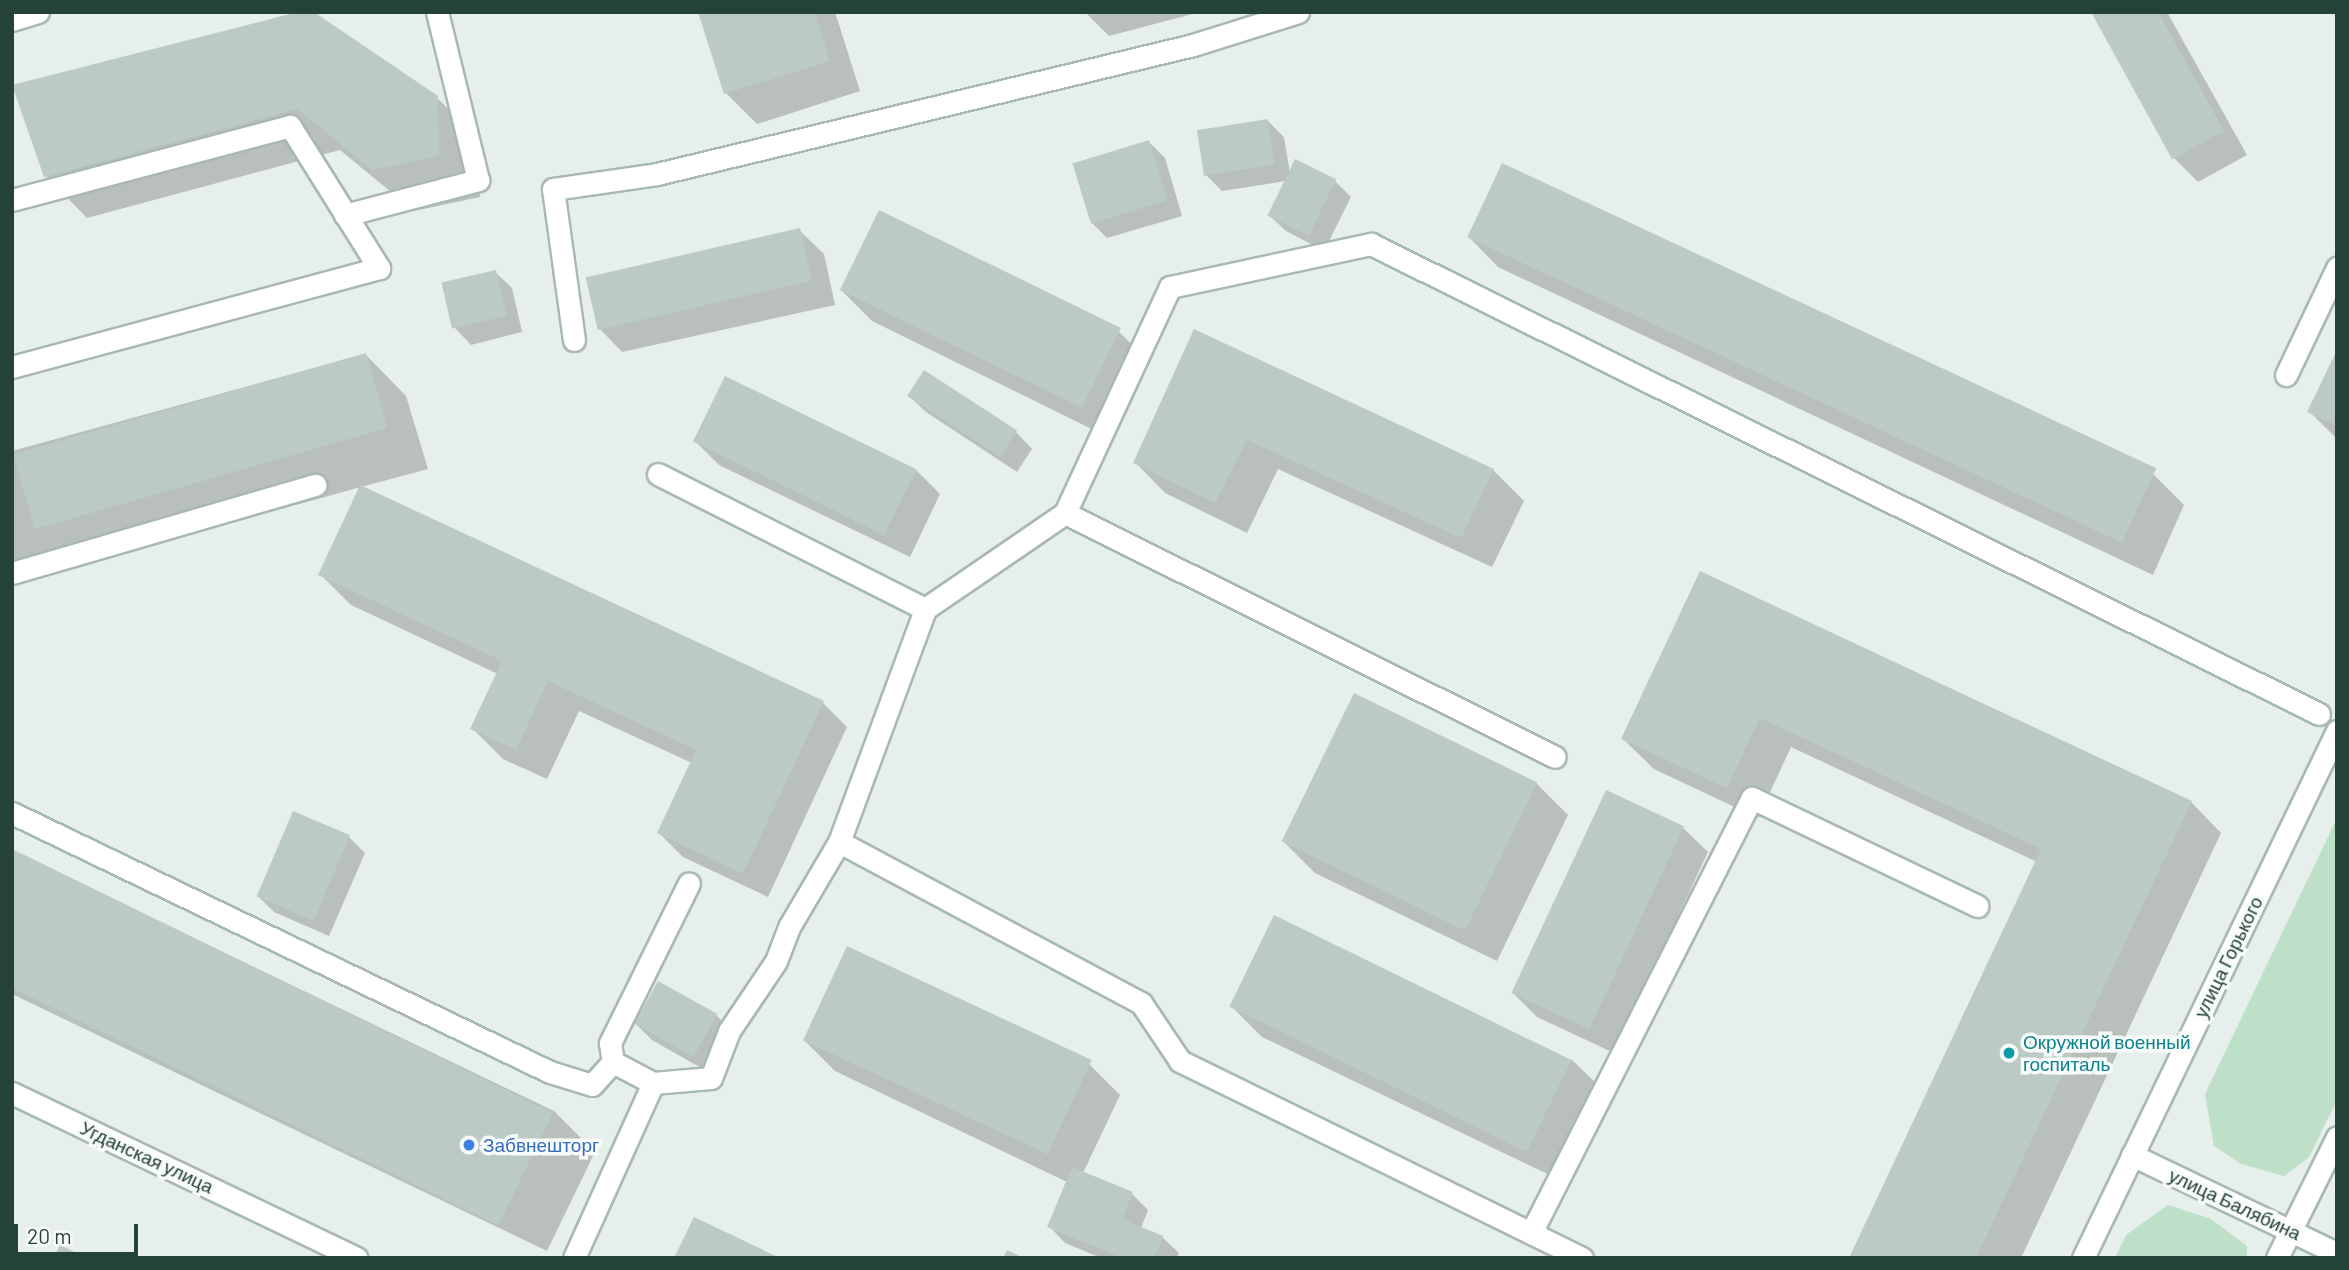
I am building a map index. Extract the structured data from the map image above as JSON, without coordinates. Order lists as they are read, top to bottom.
{
  "streets": {
    "street": ["улица Горького", "Угданская улица", "улица Балябина"]
  },
  "crossings": [
    ["улица Горького", "улица Балябина"]
  ],
  "places": ["Окружной военный госпиталь", "Забвнешторг"],
  "scale_bar": "20 m"
}
